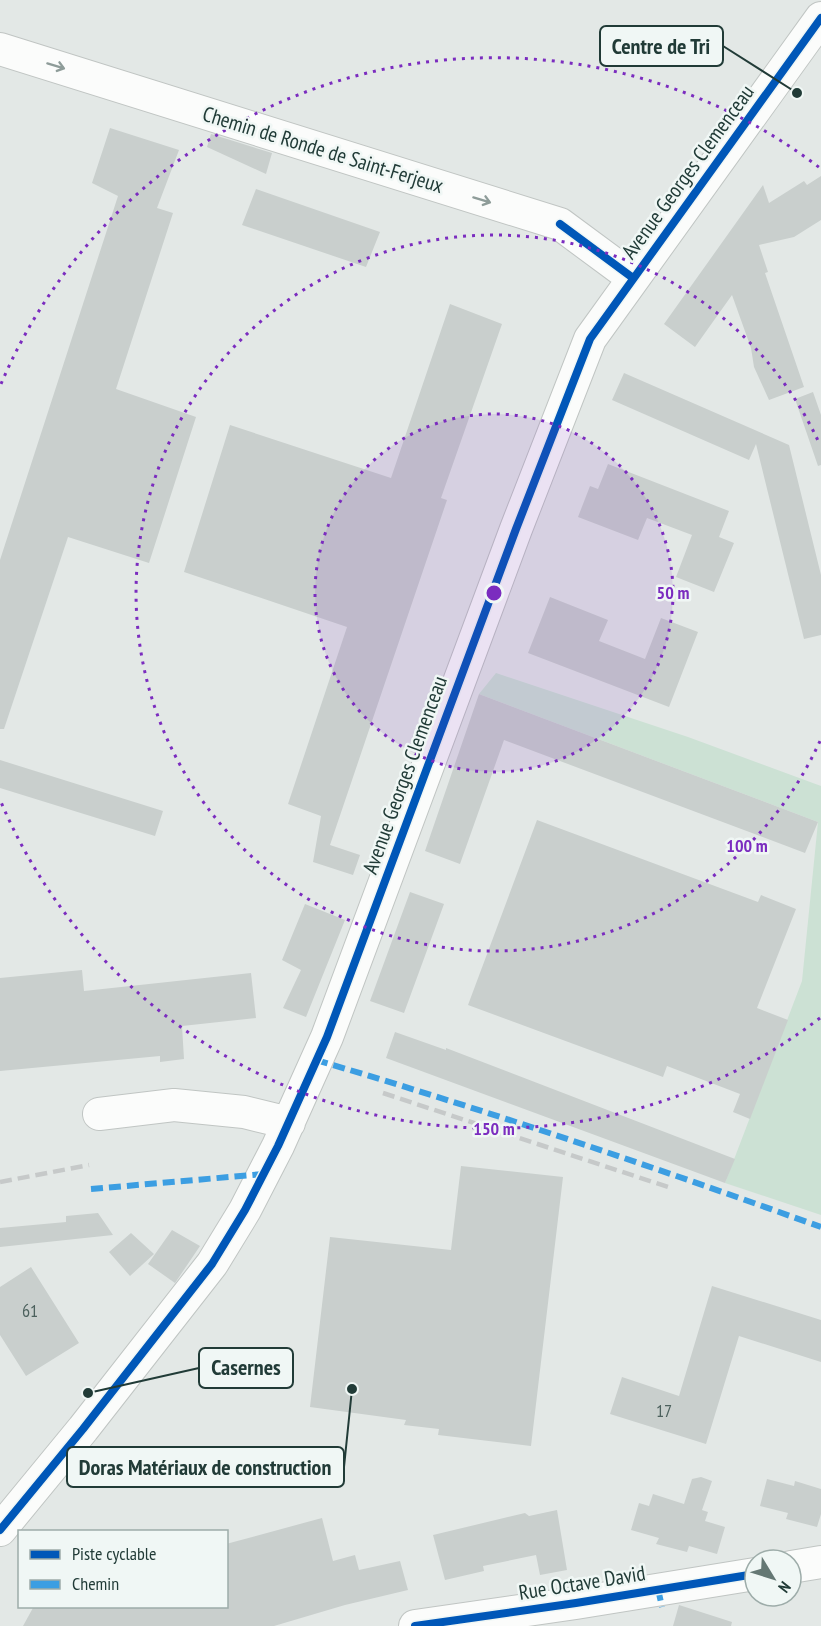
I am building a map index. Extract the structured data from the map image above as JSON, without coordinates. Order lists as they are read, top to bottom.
{
  "streets": {
    "street": ["Chemin de Ronde de Saint-Ferjeux", "Avenue Georges Clemenceau", "Rue Octave David"]
  },
  "crossings": [
    ["Chemin de Ronde de Saint-Ferjeux", "Avenue Georges Clemenceau"]
  ],
  "one_way": ["Chemin de Ronde de Saint-Ferjeux"],
  "places": ["Centre de Tri", "Doras Matériaux de construction", "Casernes"],
  "house_numbers": ["61", "17"],
  "legend": ["Piste cyclable", "Chemin"],
  "north": "bottom right",
  "rings": ["50 m", "100 m", "150 m"]
}
